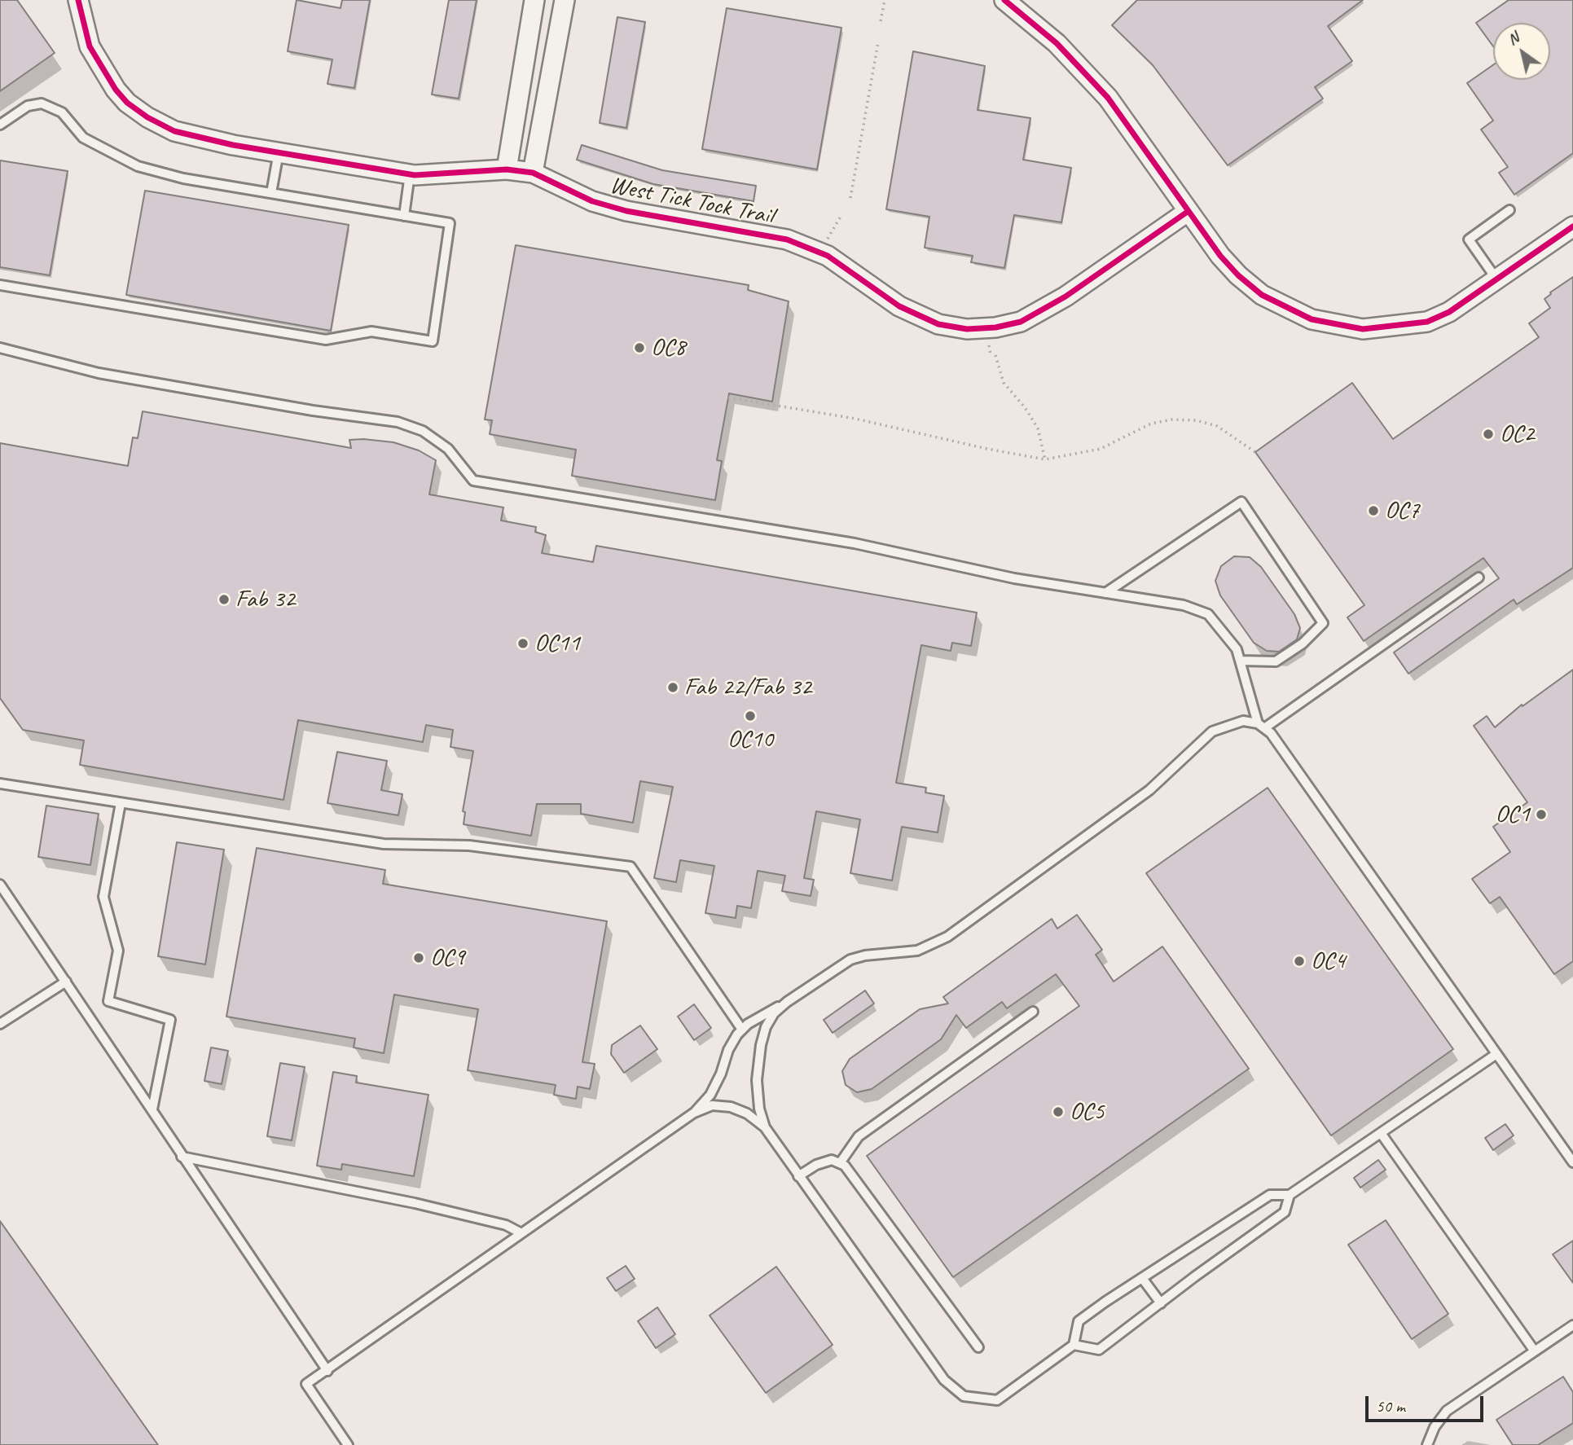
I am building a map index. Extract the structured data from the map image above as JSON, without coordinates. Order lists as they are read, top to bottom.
{
  "streets": {
    "street": ["West Tick Tock Trail"]
  },
  "places": [
    "OC8",
    "OC2",
    "OC7",
    "Fab 32",
    "OC11",
    "Fab 22/Fab 32",
    "OC10",
    "OC1",
    "OC9",
    "OC4",
    "OC5"
  ],
  "scale_bar": "50 m",
  "north": "top left"
}
